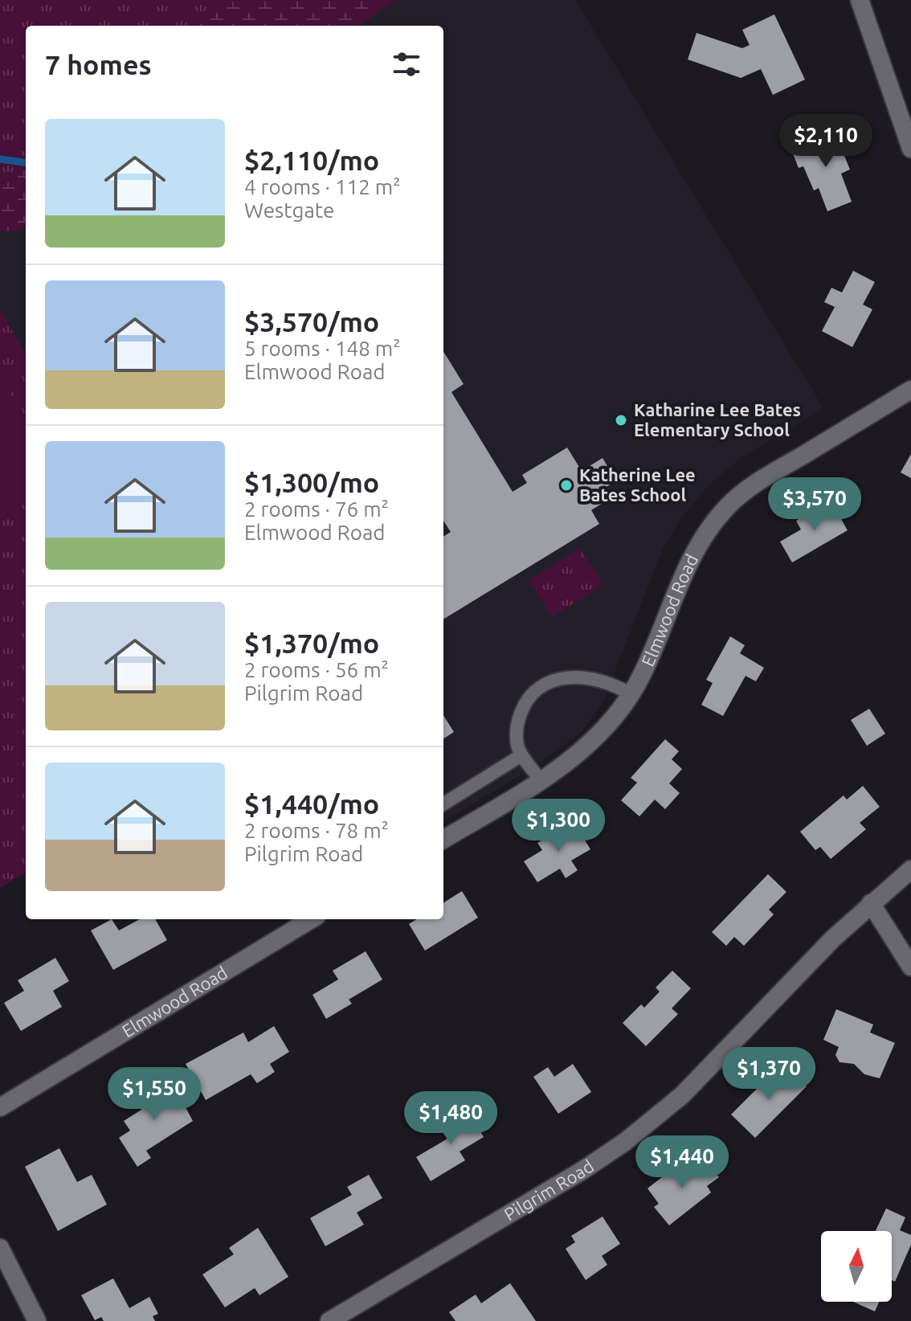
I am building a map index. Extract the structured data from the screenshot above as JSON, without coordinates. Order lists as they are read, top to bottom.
{
  "streets": {
    "street": ["Elmwood Road", "Pilgrim Road"]
  },
  "places": ["Katharine Lee Bates Elementary School", "Katherine Lee Bates School"],
  "north": "top",
  "page": {
    "heading": "7 homes",
    "list": [
      {
        "name": "$2,110/mo",
        "note": "4 rooms · 112 m² · Westgate"
      },
      {
        "name": "$3,570/mo",
        "note": "5 rooms · 148 m² · Elmwood Road"
      },
      {
        "name": "$1,300/mo",
        "note": "2 rooms · 76 m² · Elmwood Road"
      },
      {
        "name": "$1,370/mo",
        "note": "2 rooms · 56 m² · Pilgrim Road"
      },
      {
        "name": "$1,440/mo",
        "note": "2 rooms · 78 m² · Pilgrim Road"
      }
    ],
    "price": [
      "$2,110",
      "$3,570",
      "$1,300",
      "$1,370",
      "$1,550",
      "$1,480",
      "$1,440"
    ]
  }
}
